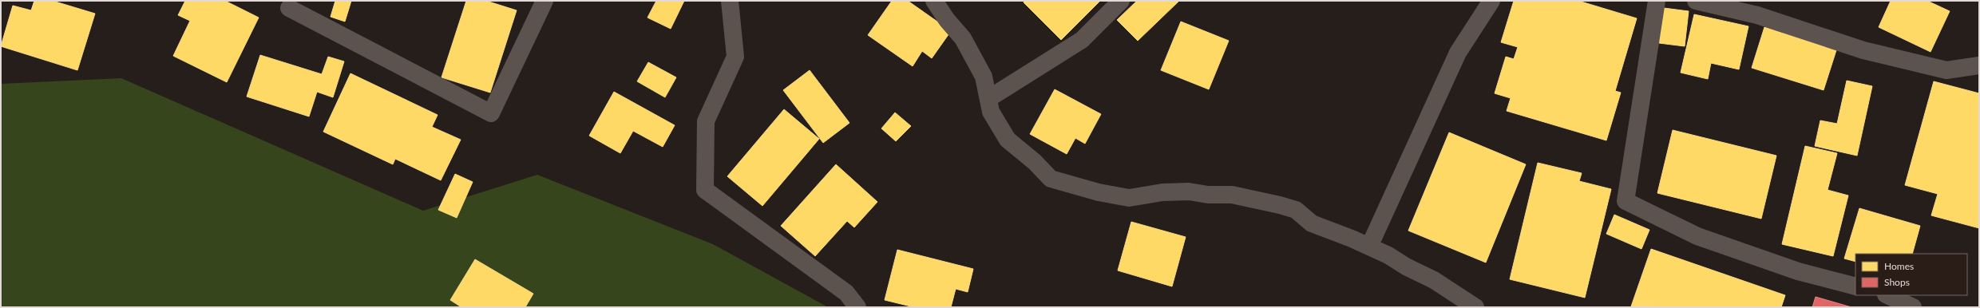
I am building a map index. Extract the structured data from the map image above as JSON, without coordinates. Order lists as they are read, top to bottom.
{
  "legend": ["Homes", "Shops"]
}
